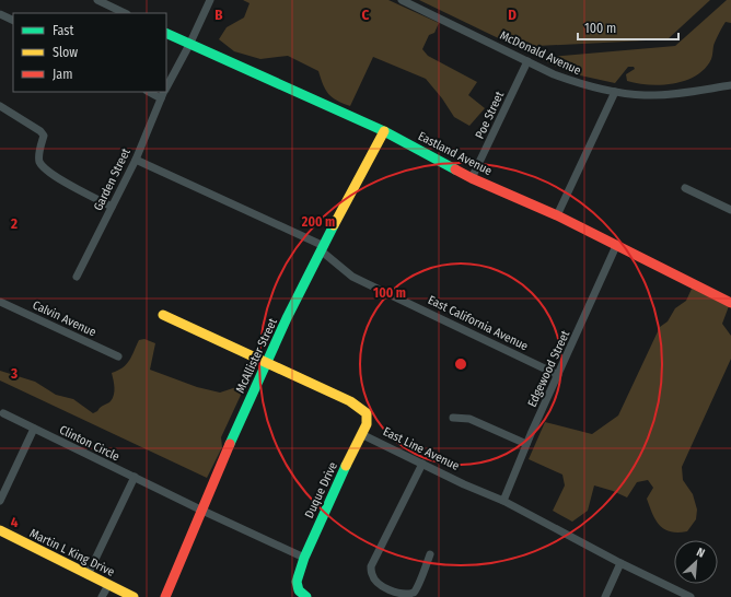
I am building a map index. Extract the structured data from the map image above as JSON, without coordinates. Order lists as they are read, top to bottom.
{
  "streets": {
    "street": [
      "McDonald Avenue",
      "Poe Street",
      "Eastland Avenue",
      "Garden Street",
      "Calvin Avenue",
      "East California Avenue",
      "McAllister Street",
      "Edgewood Street",
      "Clinton Circle",
      "East Line Avenue",
      "Duque Drive",
      "Martin L King Drive"
    ]
  },
  "crossings": [
    ["McDonald Avenue", "Poe Street"],
    ["Poe Street", "Eastland Avenue"],
    ["Eastland Avenue", "Garden Street"],
    ["Eastland Avenue", "McAllister Street"],
    ["Eastland Avenue", "Edgewood Street"],
    ["Garden Street", "East California Avenue"],
    ["East California Avenue", "McAllister Street"],
    ["East California Avenue", "Edgewood Street"],
    ["McAllister Street", "Clinton Circle"],
    ["McAllister Street", "East Line Avenue"],
    ["Edgewood Street", "East Line Avenue"],
    ["East Line Avenue", "Duque Drive"]
  ],
  "legend": ["Fast", "Slow", "Jam"],
  "scale_bar": "100 m",
  "north": "top right",
  "grid": {
    "columns": ["B", "C", "D"],
    "rows": ["2", "3", "4"]
  },
  "rings": ["200 m", "100 m"]
}
